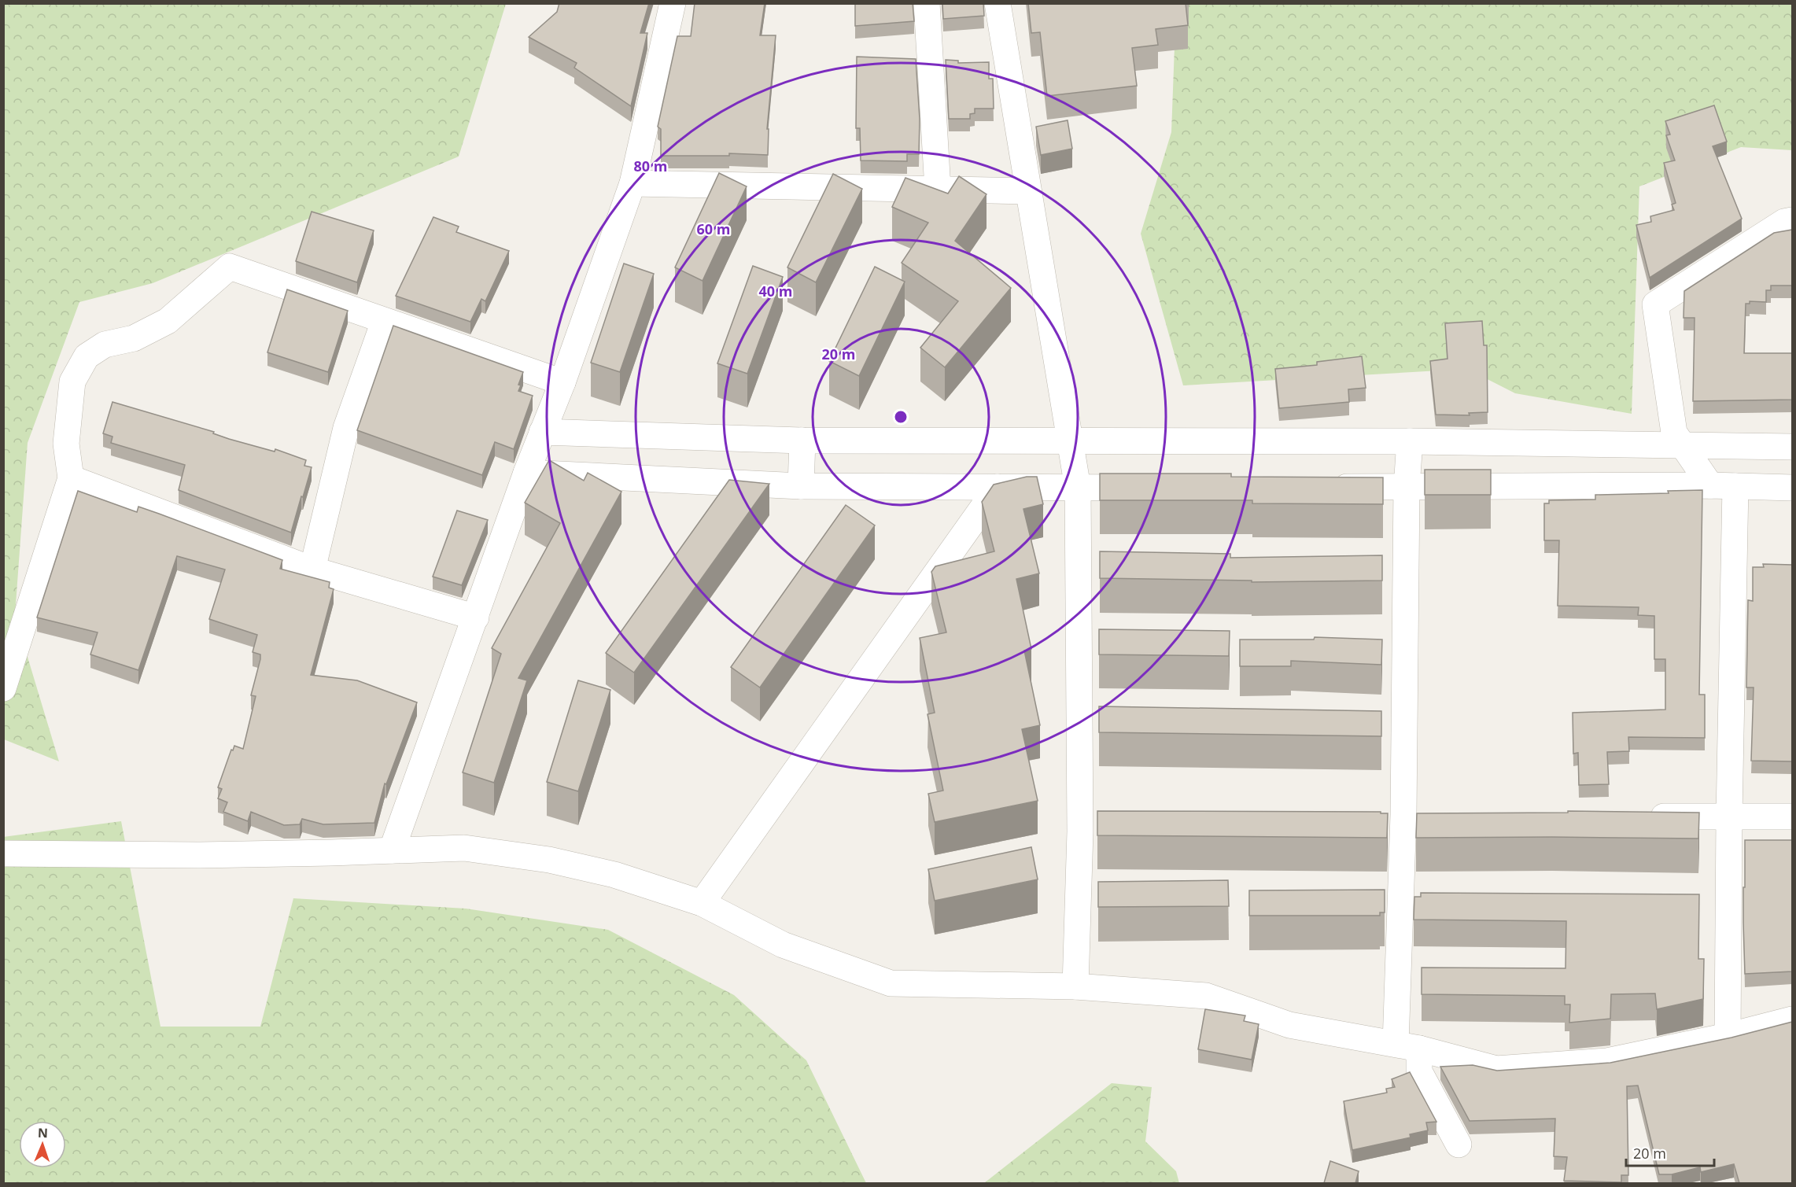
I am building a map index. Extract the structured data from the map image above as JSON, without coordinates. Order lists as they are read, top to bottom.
{
  "scale_bar": "20 m",
  "north": "top",
  "rings": [
    "80 m",
    "60 m",
    "40 m",
    "20 m"
  ]
}
